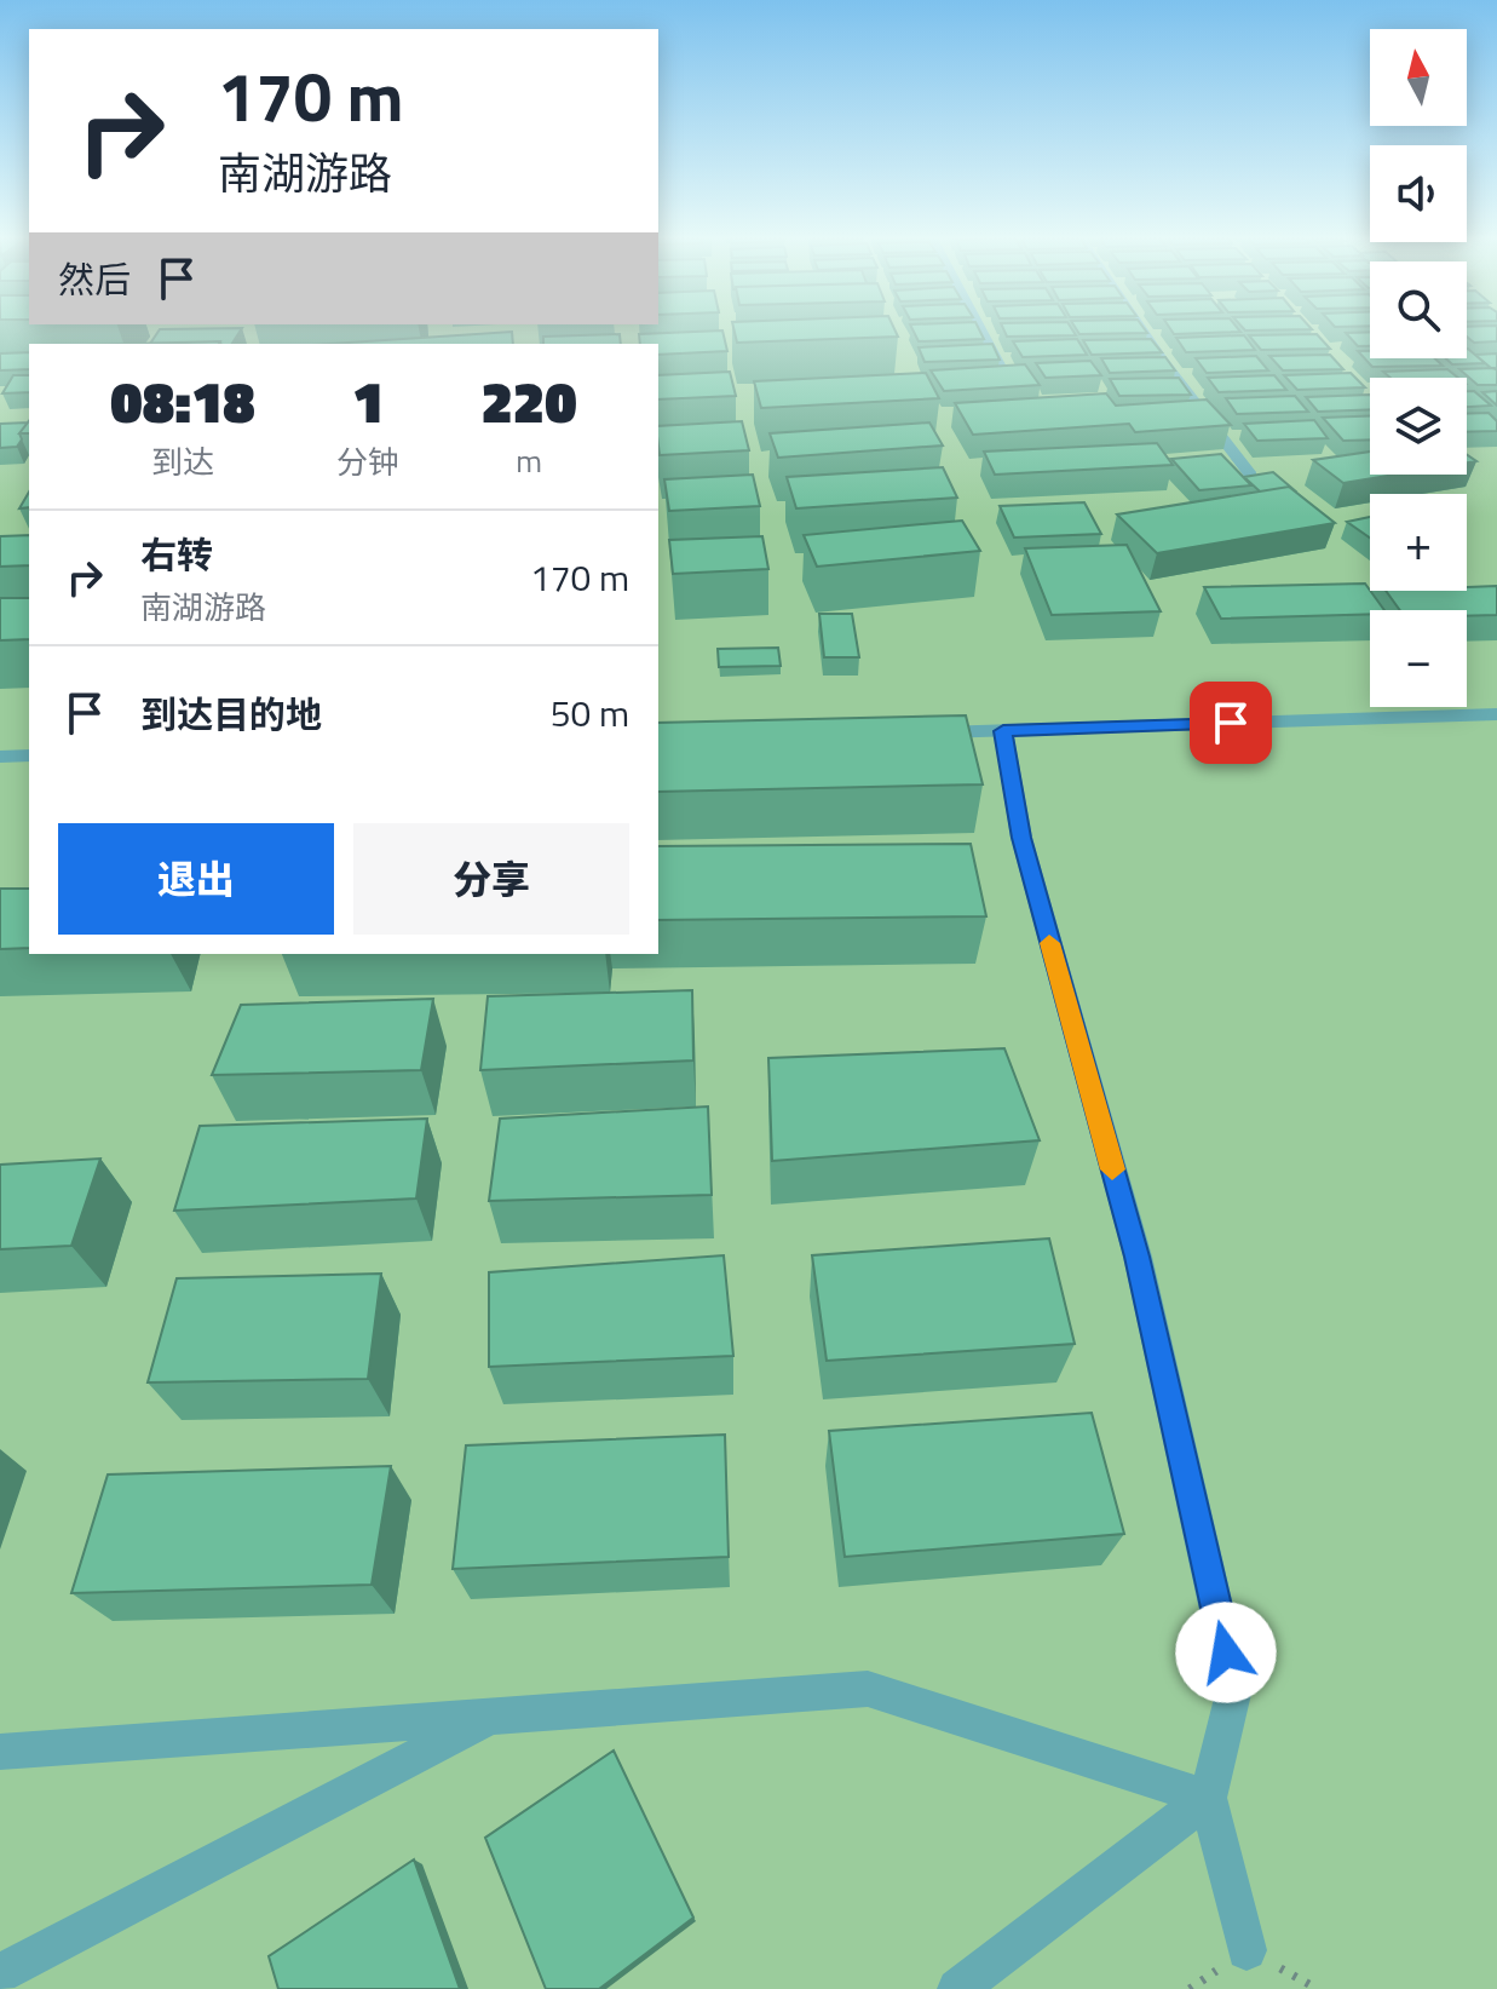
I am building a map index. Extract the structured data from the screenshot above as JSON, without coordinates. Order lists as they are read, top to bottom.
{
  "north": "top",
  "page": {
    "map_buttons": ["+", "−"],
    "turn": ["170 m", "南湖游路"],
    "then": "然后",
    "eta": [
      "08:18",
      "到达",
      "1",
      "分钟",
      "220",
      "m"
    ],
    "list": [
      {
        "name": "右转",
        "note": "南湖游路",
        "value": "170 m"
      },
      {
        "name": "到达目的地",
        "value": "50 m"
      }
    ],
    "buttons": ["退出", "分享"]
  }
}
